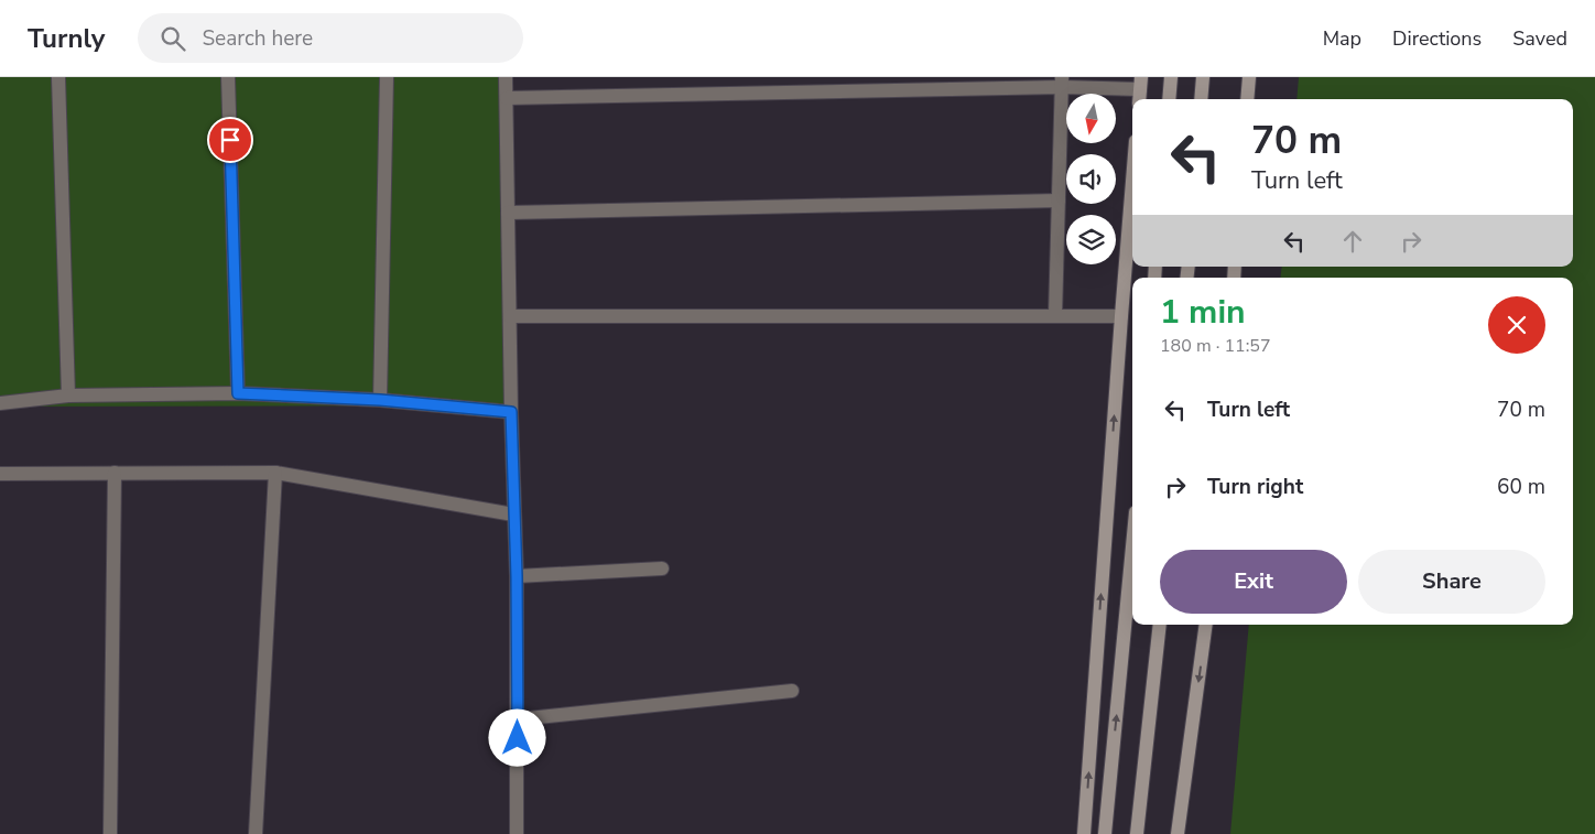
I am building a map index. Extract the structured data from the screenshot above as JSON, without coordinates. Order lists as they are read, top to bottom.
{
  "north": "bottom",
  "page": {
    "header": "Turnly",
    "search": "Search here",
    "nav": ["Map", "Directions", "Saved"],
    "turn": ["70 m", "Turn left"],
    "heading": ["1 min", "180 m · 11:57"],
    "list": [
      {
        "name": "Turn left",
        "value": "70 m"
      },
      {
        "name": "Turn right",
        "value": "60 m"
      }
    ],
    "buttons": ["Exit", "Share"]
  }
}
